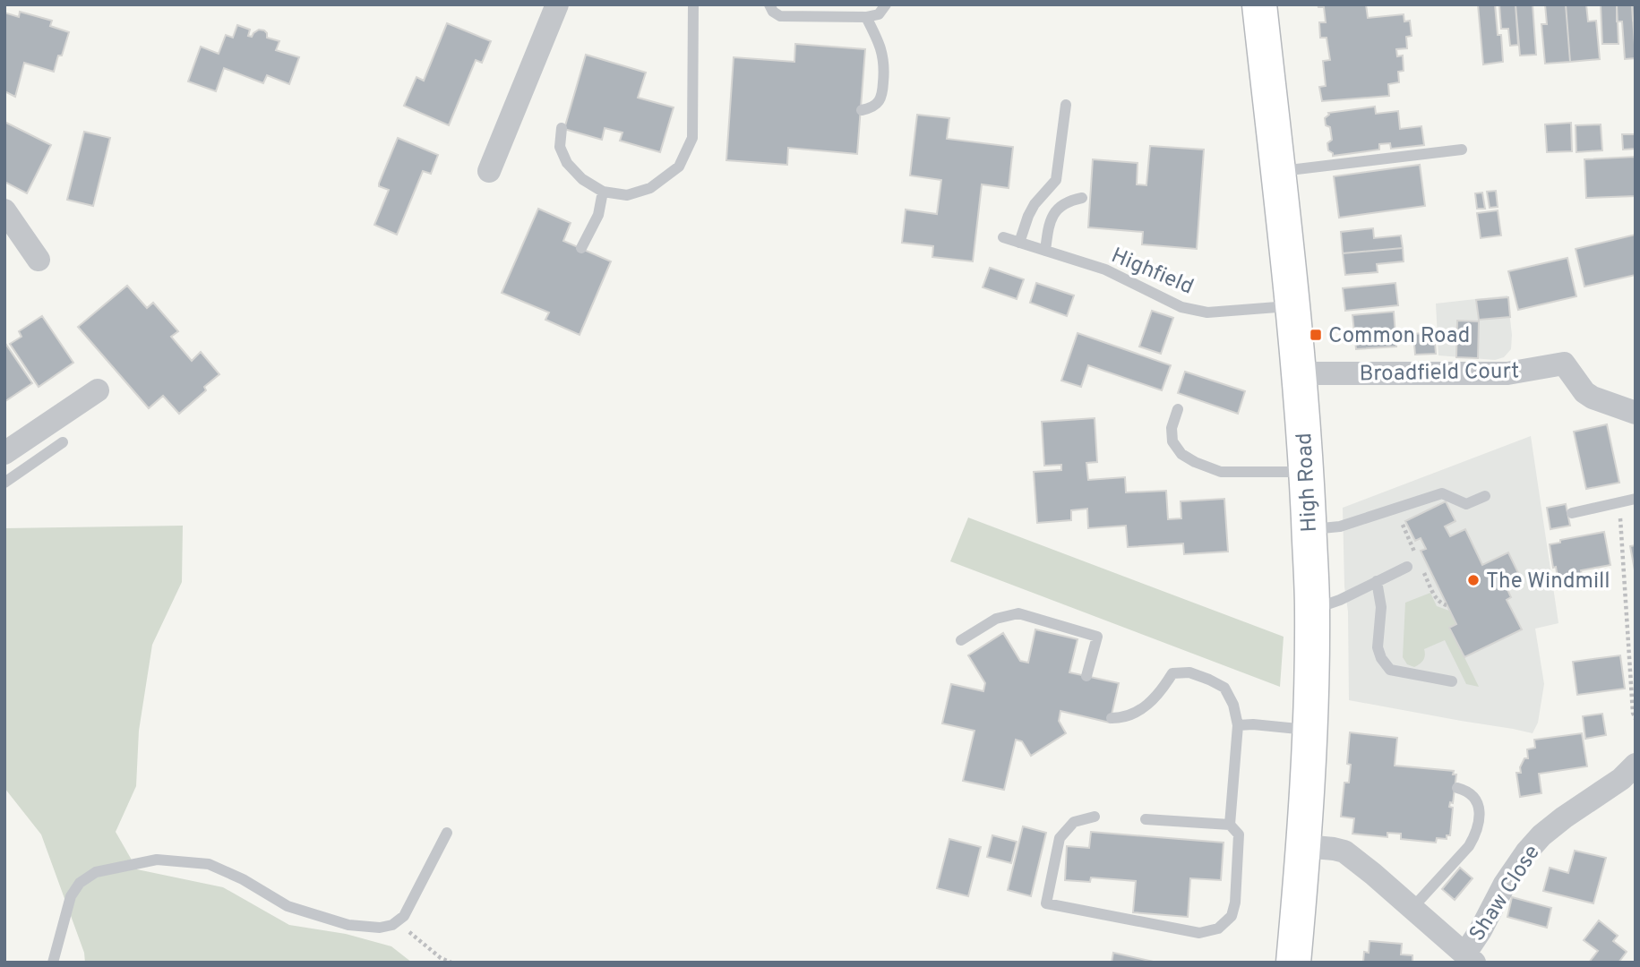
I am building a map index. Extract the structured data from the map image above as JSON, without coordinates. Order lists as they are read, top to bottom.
{
  "streets": {
    "main road": ["High Road"],
    "street": ["Broadfield Court", "Shaw Close"],
    "lane": ["Highfield"]
  },
  "crossings": [
    ["Highfield", "High Road"],
    ["Broadfield Court", "High Road"]
  ],
  "places": {
    "transit": ["Common Road"],
    "other": ["The Windmill"]
  }
}
